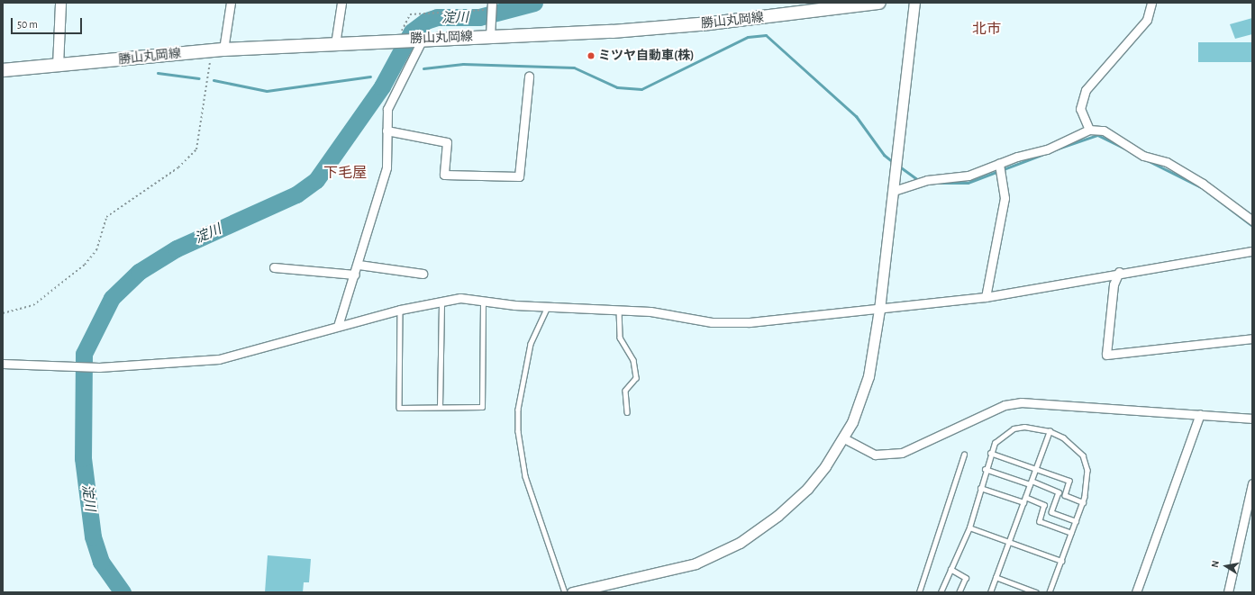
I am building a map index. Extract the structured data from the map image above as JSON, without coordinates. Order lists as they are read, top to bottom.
{
  "streets": {
    "main road": ["勝山丸岡線"]
  },
  "districts": ["北市", "下毛屋"],
  "water": ["淀川"],
  "places": ["ミツヤ自動車(株)"],
  "scale_bar": "50 m",
  "north": "left"
}
